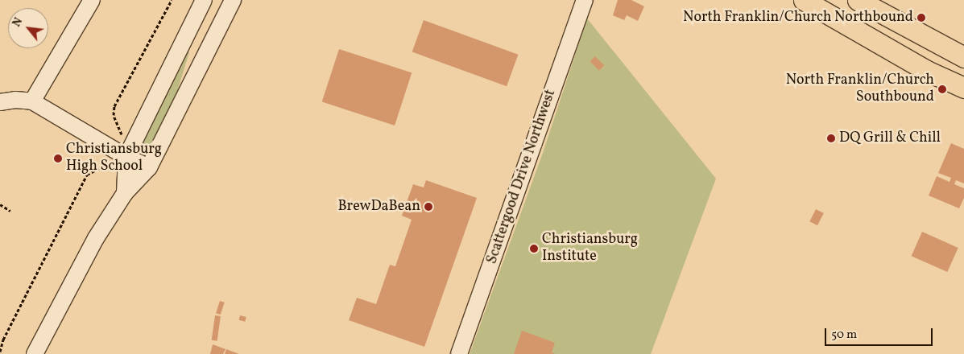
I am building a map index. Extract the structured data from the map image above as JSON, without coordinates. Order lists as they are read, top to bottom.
{
  "streets": {
    "street": ["Scattergood Drive Northwest"]
  },
  "places": [
    "North Franklin/Church Northbound",
    "North Franklin/Church Southbound",
    "DQ Grill & Chill",
    "Christiansburg High School",
    "BrewDaBean",
    "Christiansburg Institute"
  ],
  "scale_bar": "50 m",
  "north": "top left"
}
